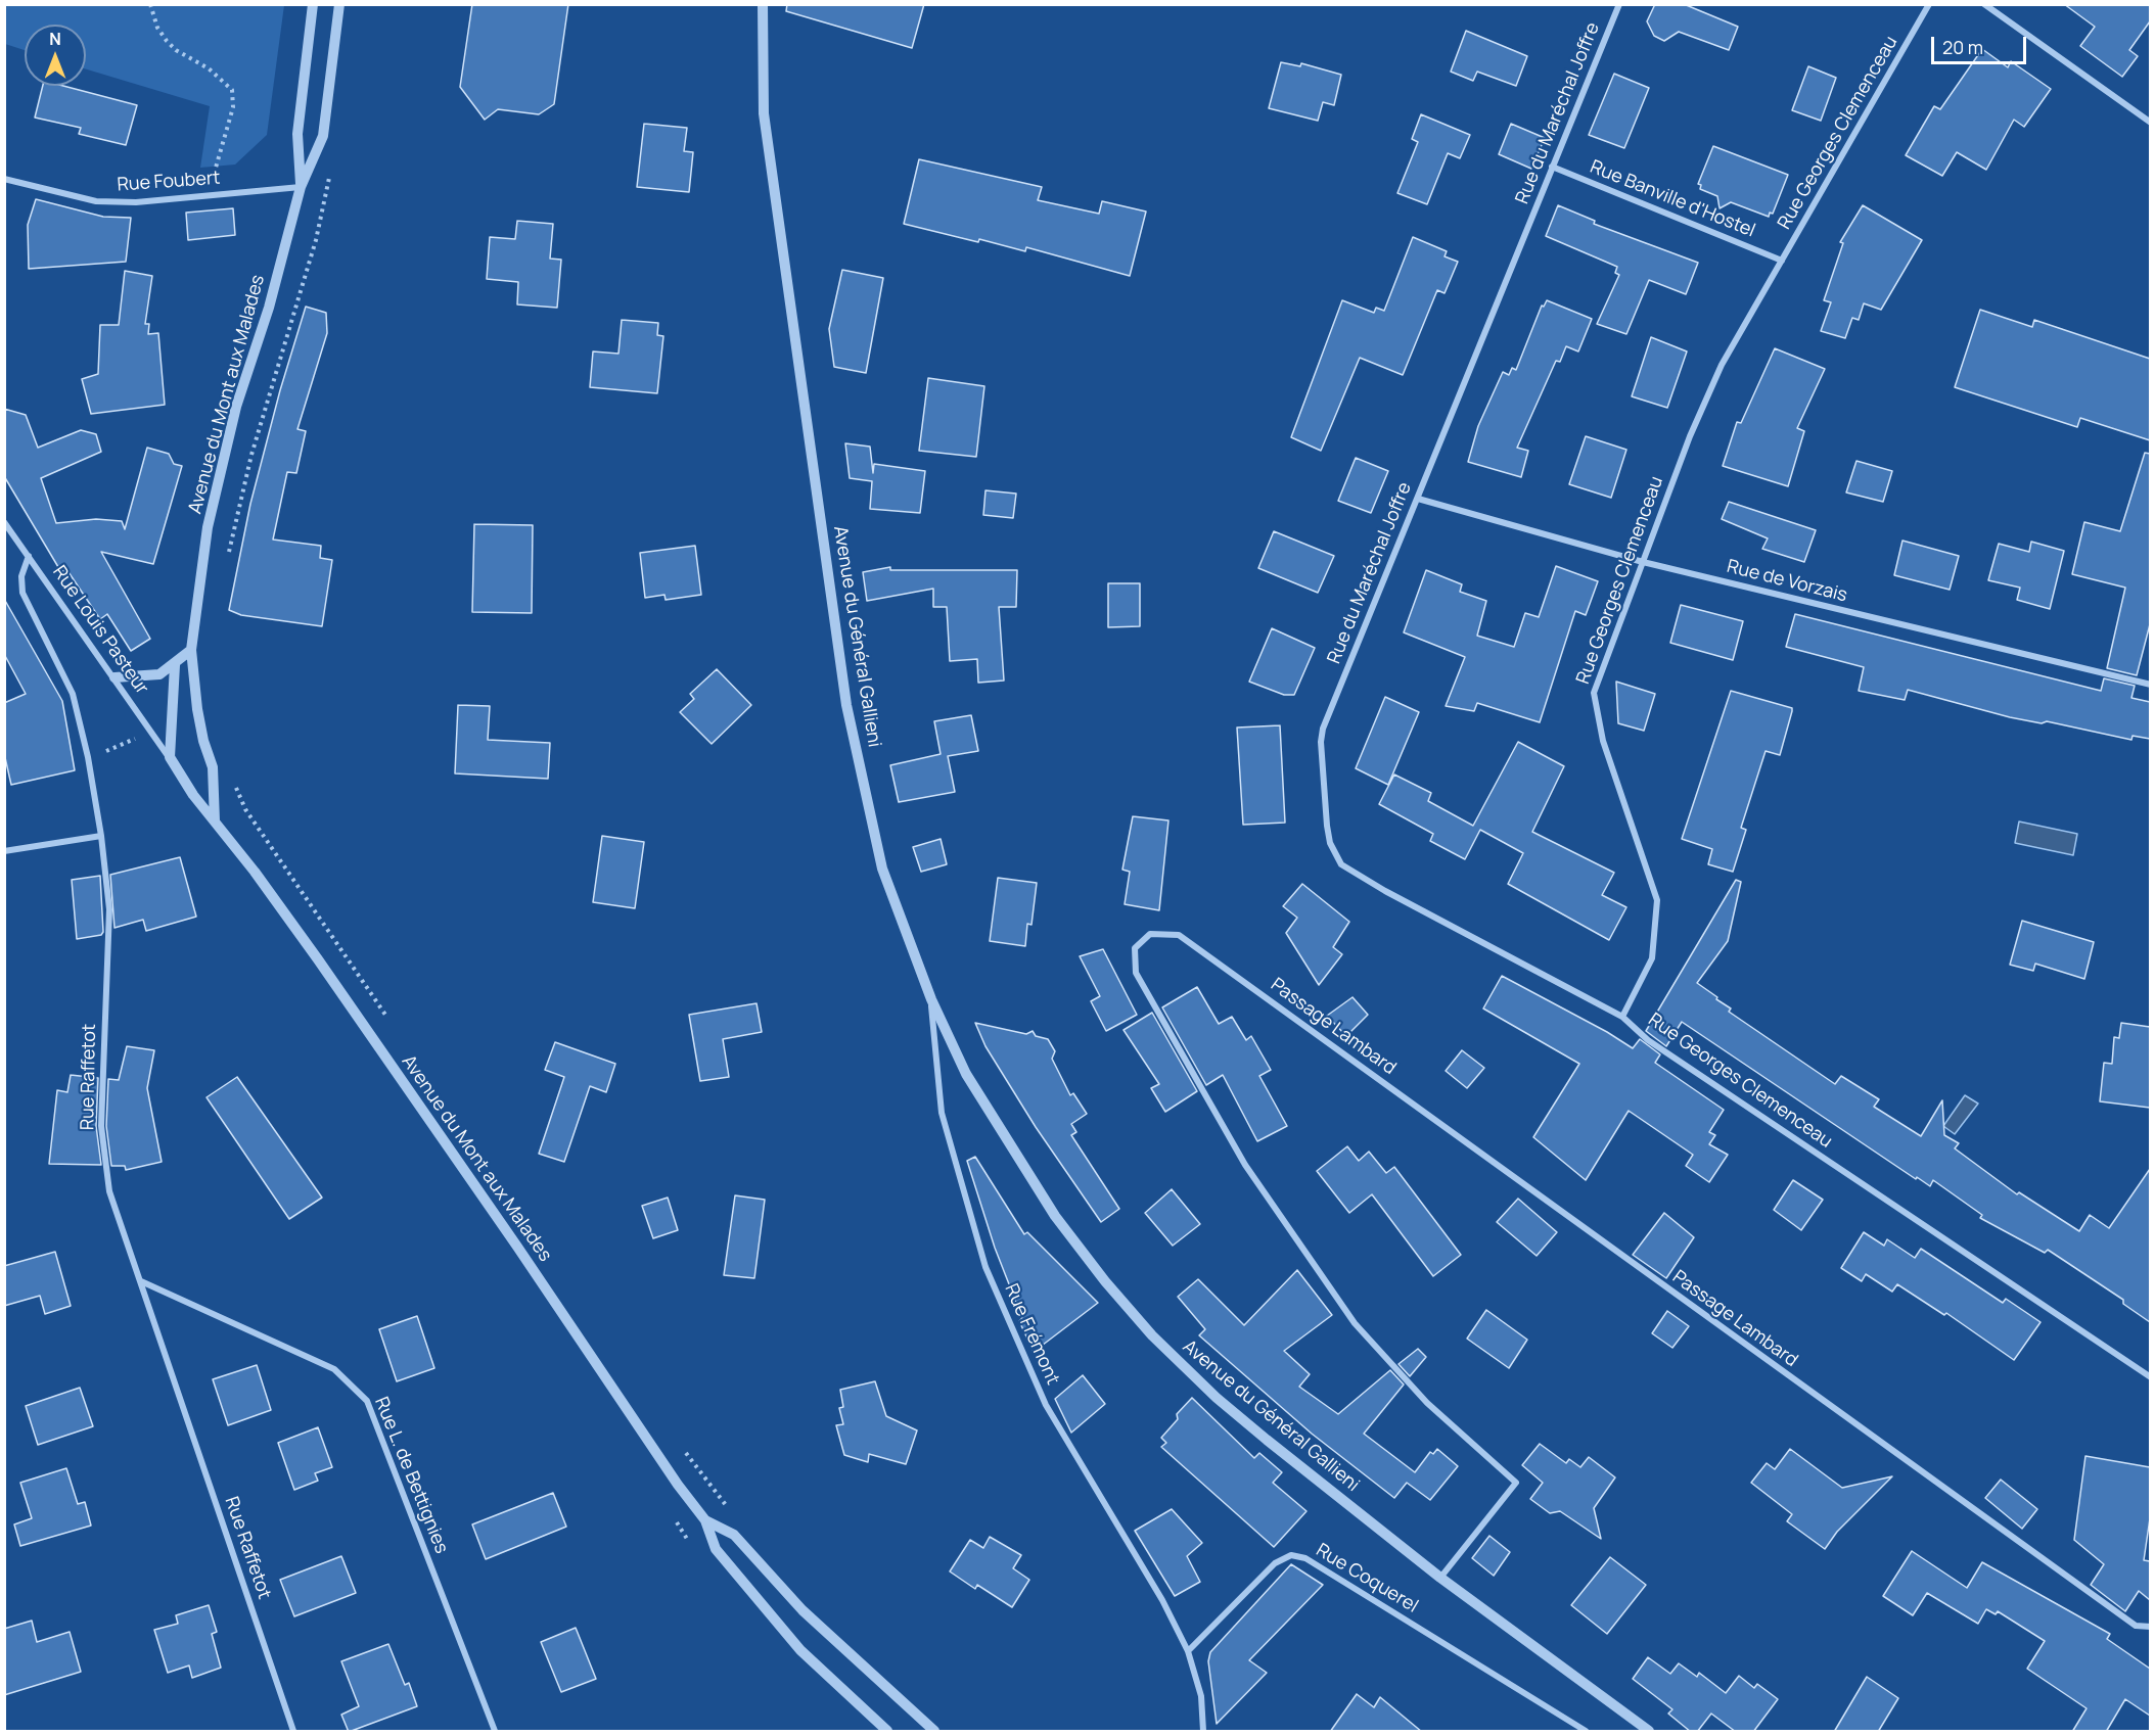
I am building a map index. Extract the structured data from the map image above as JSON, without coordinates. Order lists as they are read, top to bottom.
{
  "streets": {
    "street": [
      "Rue du Maréchal Joffre",
      "Rue Georges Clemenceau",
      "Rue Foubert",
      "Rue Banville d'Hostel",
      "Avenue du Mont aux Malades",
      "Rue de Vorzais",
      "Rue Louis Pasteur",
      "Avenue du Général Gallieni",
      "Passage Lambard",
      "Rue Raffetot",
      "Rue Frémont",
      "Rue L. de Bettignies",
      "Rue Coquerel"
    ]
  },
  "crossings": [
    ["Rue du Maréchal Joffre", "Rue Georges Clemenceau"],
    ["Rue du Maréchal Joffre", "Rue Banville d'Hostel"],
    ["Rue du Maréchal Joffre", "Rue de Vorzais"],
    ["Rue Georges Clemenceau", "Rue Banville d'Hostel"],
    ["Rue Georges Clemenceau", "Rue de Vorzais"],
    ["Rue Foubert", "Avenue du Mont aux Malades"],
    ["Avenue du Mont aux Malades", "Rue Louis Pasteur"],
    ["Rue Louis Pasteur", "Rue Raffetot"],
    ["Avenue du Général Gallieni", "Passage Lambard"],
    ["Avenue du Général Gallieni", "Rue Frémont"],
    ["Rue Raffetot", "Rue L. de Bettignies"],
    ["Rue Frémont", "Rue Coquerel"]
  ],
  "scale_bar": "20 m",
  "north": "top"
}
